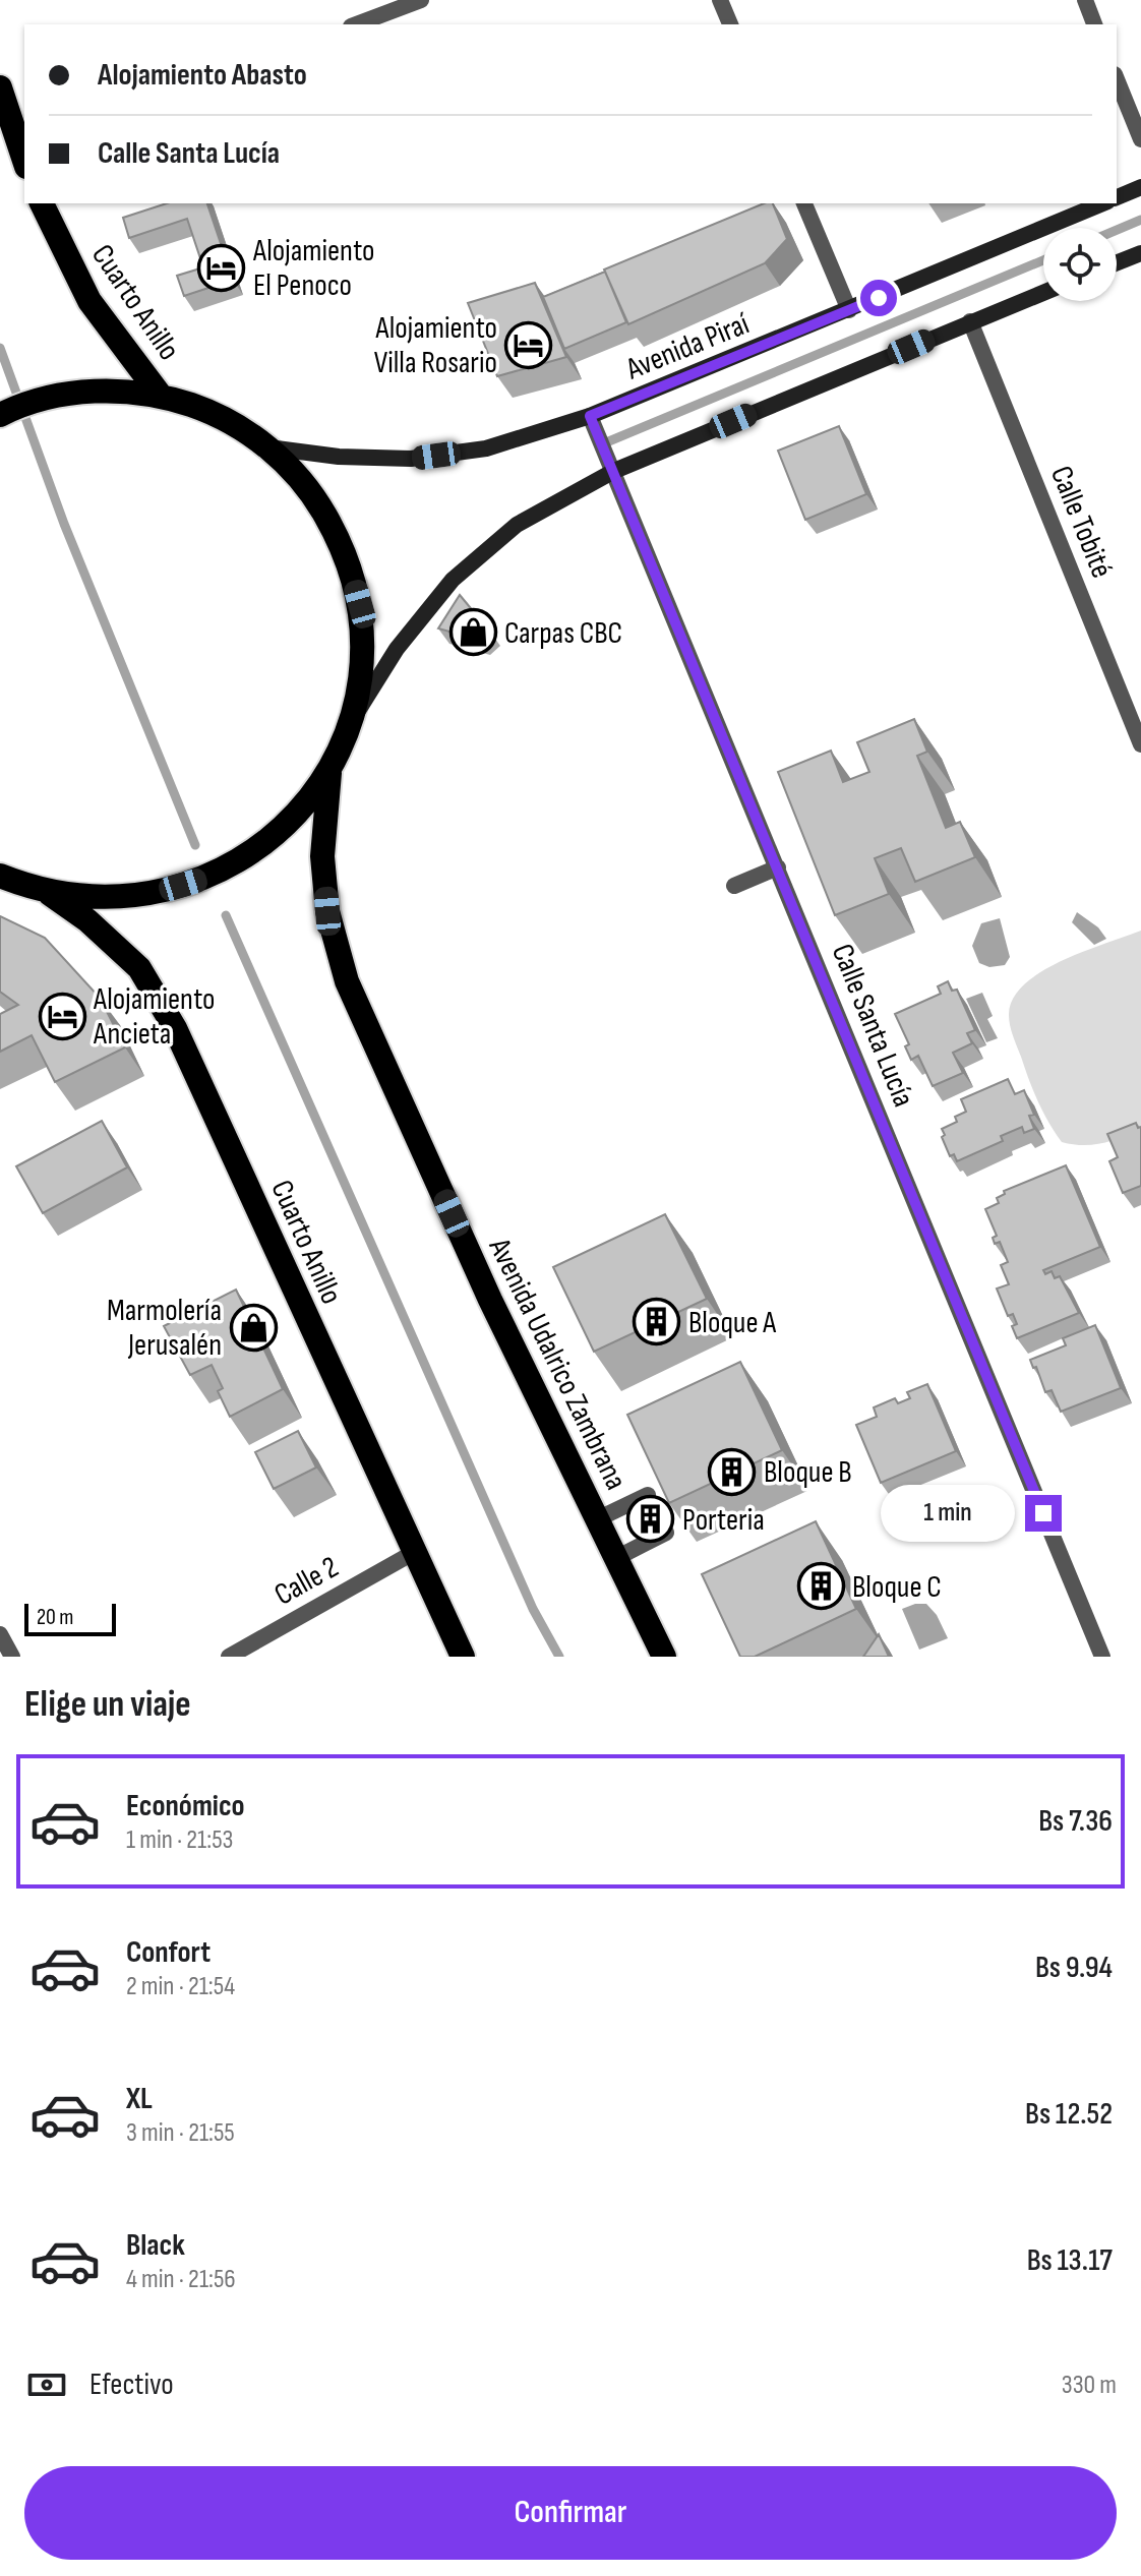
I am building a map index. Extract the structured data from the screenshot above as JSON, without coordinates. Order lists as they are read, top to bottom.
{
  "streets": {
    "highway": ["Cuarto Anillo", "Avenida Udalrico Zambrana"],
    "main road": ["Avenida Piraí"],
    "street": ["Calle Tobité", "Calle Santa Lucía", "Calle 2"]
  },
  "crossings": [
    ["Cuarto Anillo", "Calle 2"],
    ["Avenida Piraí", "Calle Santa Lucía"]
  ],
  "places": {
    "hotel": ["Alojamiento El Penoco", "Alojamiento Villa Rosario", "Alojamiento Ancieta"],
    "shop": ["Carpas CBC", "Marmolería Jerusalén"],
    "building": [
      "Bloque A",
      "Bloque B",
      "Porteria",
      "Bloque C"
    ]
  },
  "scale_bar": "20 m",
  "page": {
    "banner": ["Alojamiento Abasto", "Calle Santa Lucía"],
    "bubble": "1 min",
    "scale": "20 m",
    "heading": "Elige un viaje",
    "list": [
      {
        "name": "Económico",
        "note": "1 min · 21:53",
        "value": "Bs 7.36"
      },
      {
        "name": "Confort",
        "note": "2 min · 21:54",
        "value": "Bs 9.94"
      },
      {
        "name": "XL",
        "note": "3 min · 21:55",
        "value": "Bs 12.52"
      },
      {
        "name": "Black",
        "note": "4 min · 21:56",
        "value": "Bs 13.17"
      }
    ],
    "pay": ["Efectivo", "330 m"],
    "buttons": "Confirmar"
  }
}
